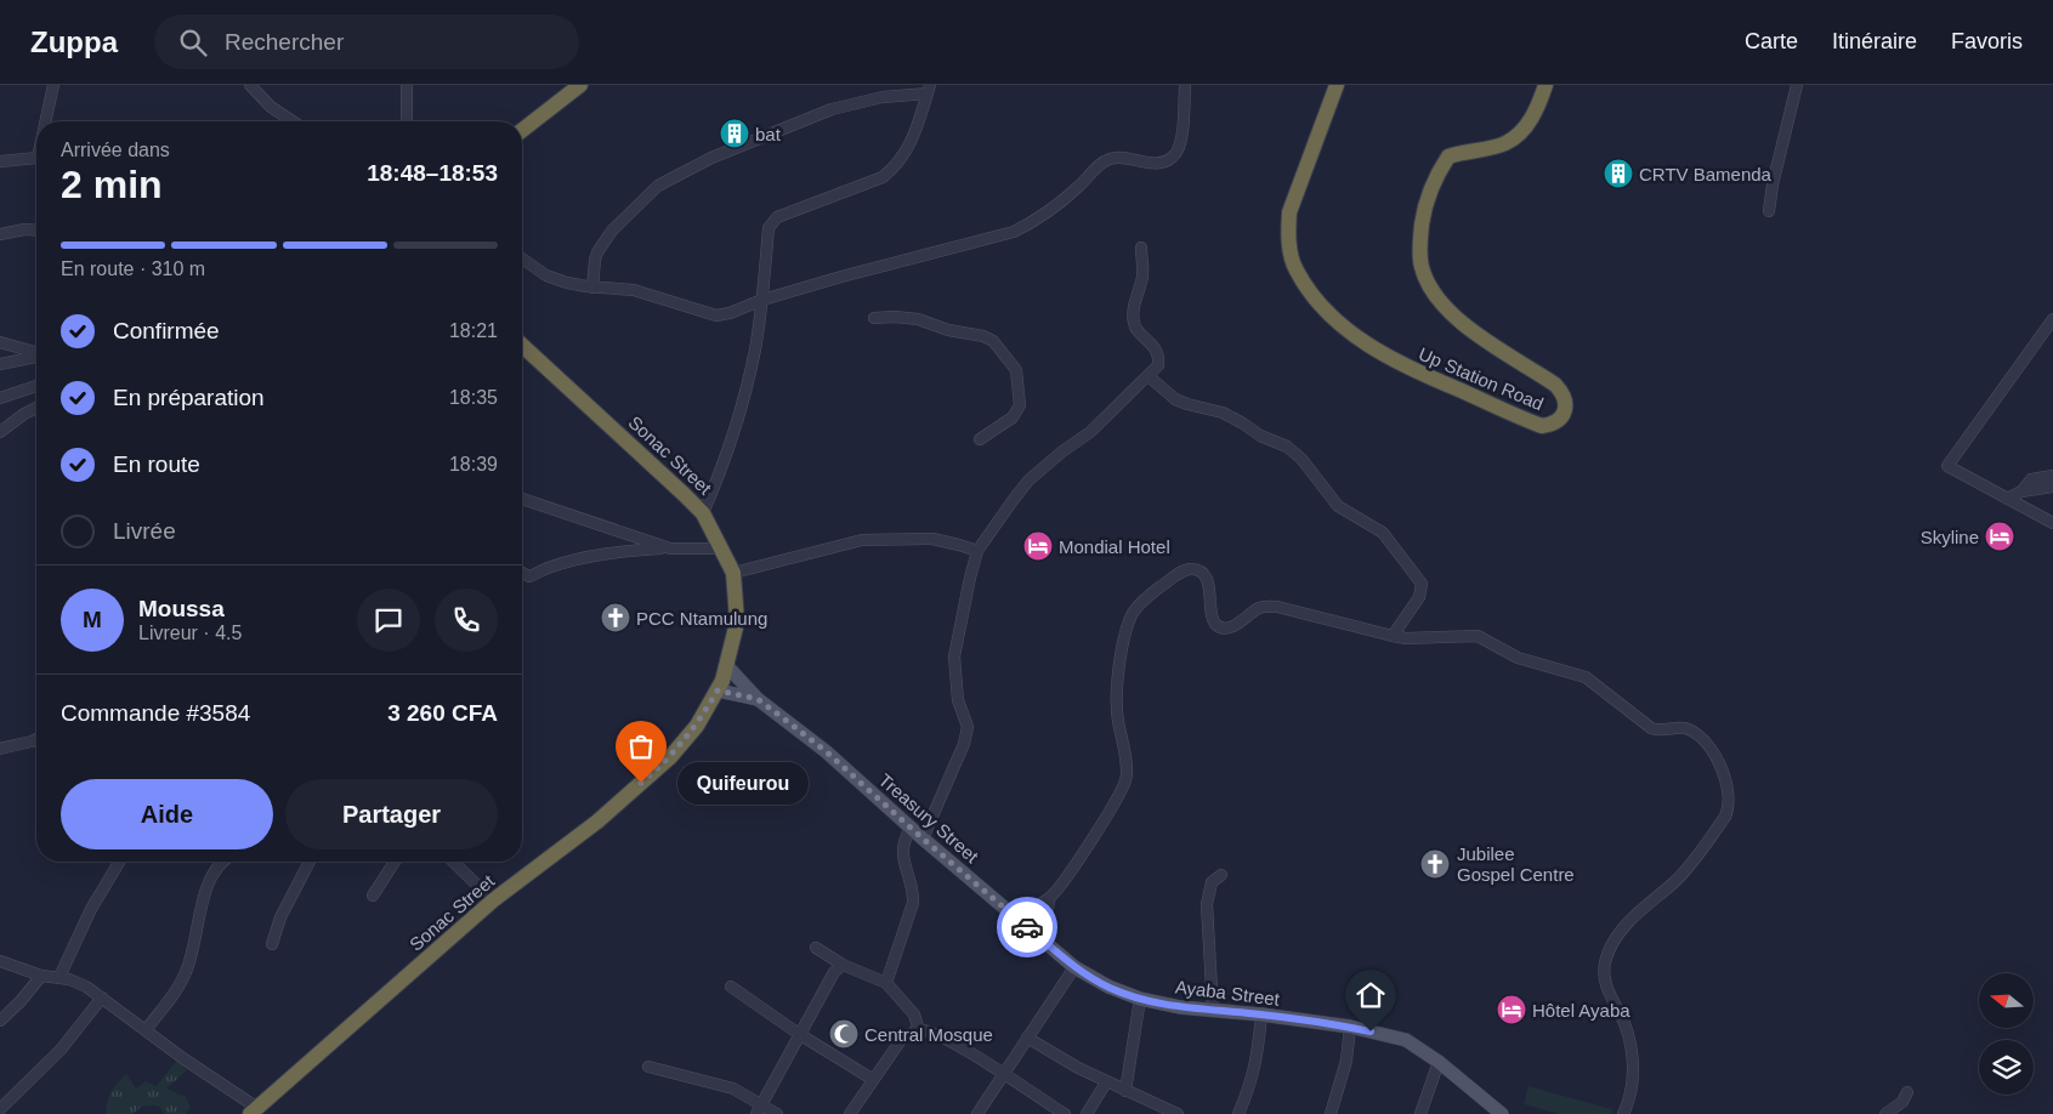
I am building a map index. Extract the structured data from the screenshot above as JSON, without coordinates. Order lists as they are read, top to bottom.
{
  "streets": {
    "highway": ["Up Station Road", "Sonac Street"],
    "main road": ["Treasury Street", "Ayaba Street"]
  },
  "crossings": [
    ["Sonac Street", "Treasury Street"],
    ["Treasury Street", "Ayaba Street"]
  ],
  "places": {
    "building": ["bat", "CRTV Bamenda"],
    "hotel": ["Skyline", "Mondial Hotel", "Hôtel Ayaba"],
    "church": ["PCC Ntamulung", "Jubilee Gospel Centre"],
    "other": ["Quifeurou"],
    "mosque": ["Central Mosque"]
  },
  "north": "left",
  "page": {
    "header": "Zuppa",
    "search": "Rechercher",
    "nav": ["Carte", "Itinéraire", "Favoris"],
    "heading": ["2 min", "Arrivée dans", "18:48–18:53"],
    "panel": [
      "Moussa",
      "Livreur · 4.5",
      "Commande #3584",
      "3 260 CFA"
    ],
    "bar": "En route · 310 m",
    "list": [
      ["Confirmée", "18:21"],
      ["En préparation", "18:35"],
      ["En route", "18:39"],
      "Livrée"
    ],
    "round": "M",
    "bubble": "Quifeurou",
    "buttons": ["Aide", "Partager"]
  }
}
